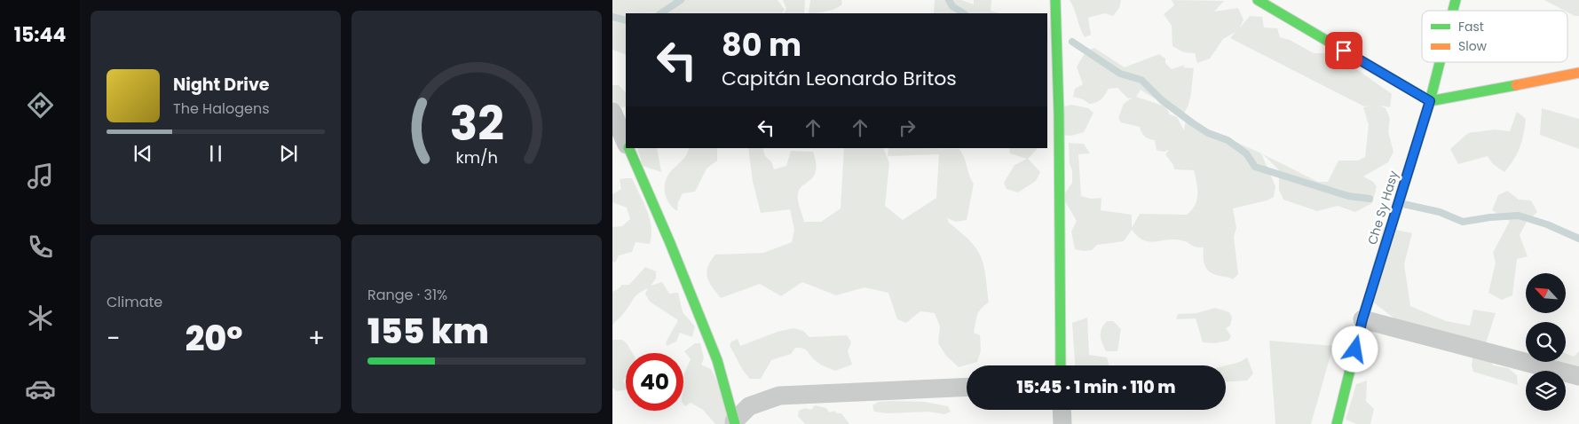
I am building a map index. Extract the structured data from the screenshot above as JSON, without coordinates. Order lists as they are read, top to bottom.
{
  "streets": {
    "street": ["Che Sy Hasy"]
  },
  "legend": ["Fast", "Slow"],
  "north": "top left",
  "page": {
    "tabs": "15:44",
    "turn": ["80 m", "Capitán Leonardo Britos"],
    "song": ["Night Drive", "The Halogens"],
    "tile": [
      "Climate",
      ["Range · 31%", "155 km"]
    ],
    "heat": ["−", "20°", "+"],
    "limit": "40",
    "trip": "15:45 · 1 min · 110 m",
    "gauge": ["32", "km/h"]
  }
}
